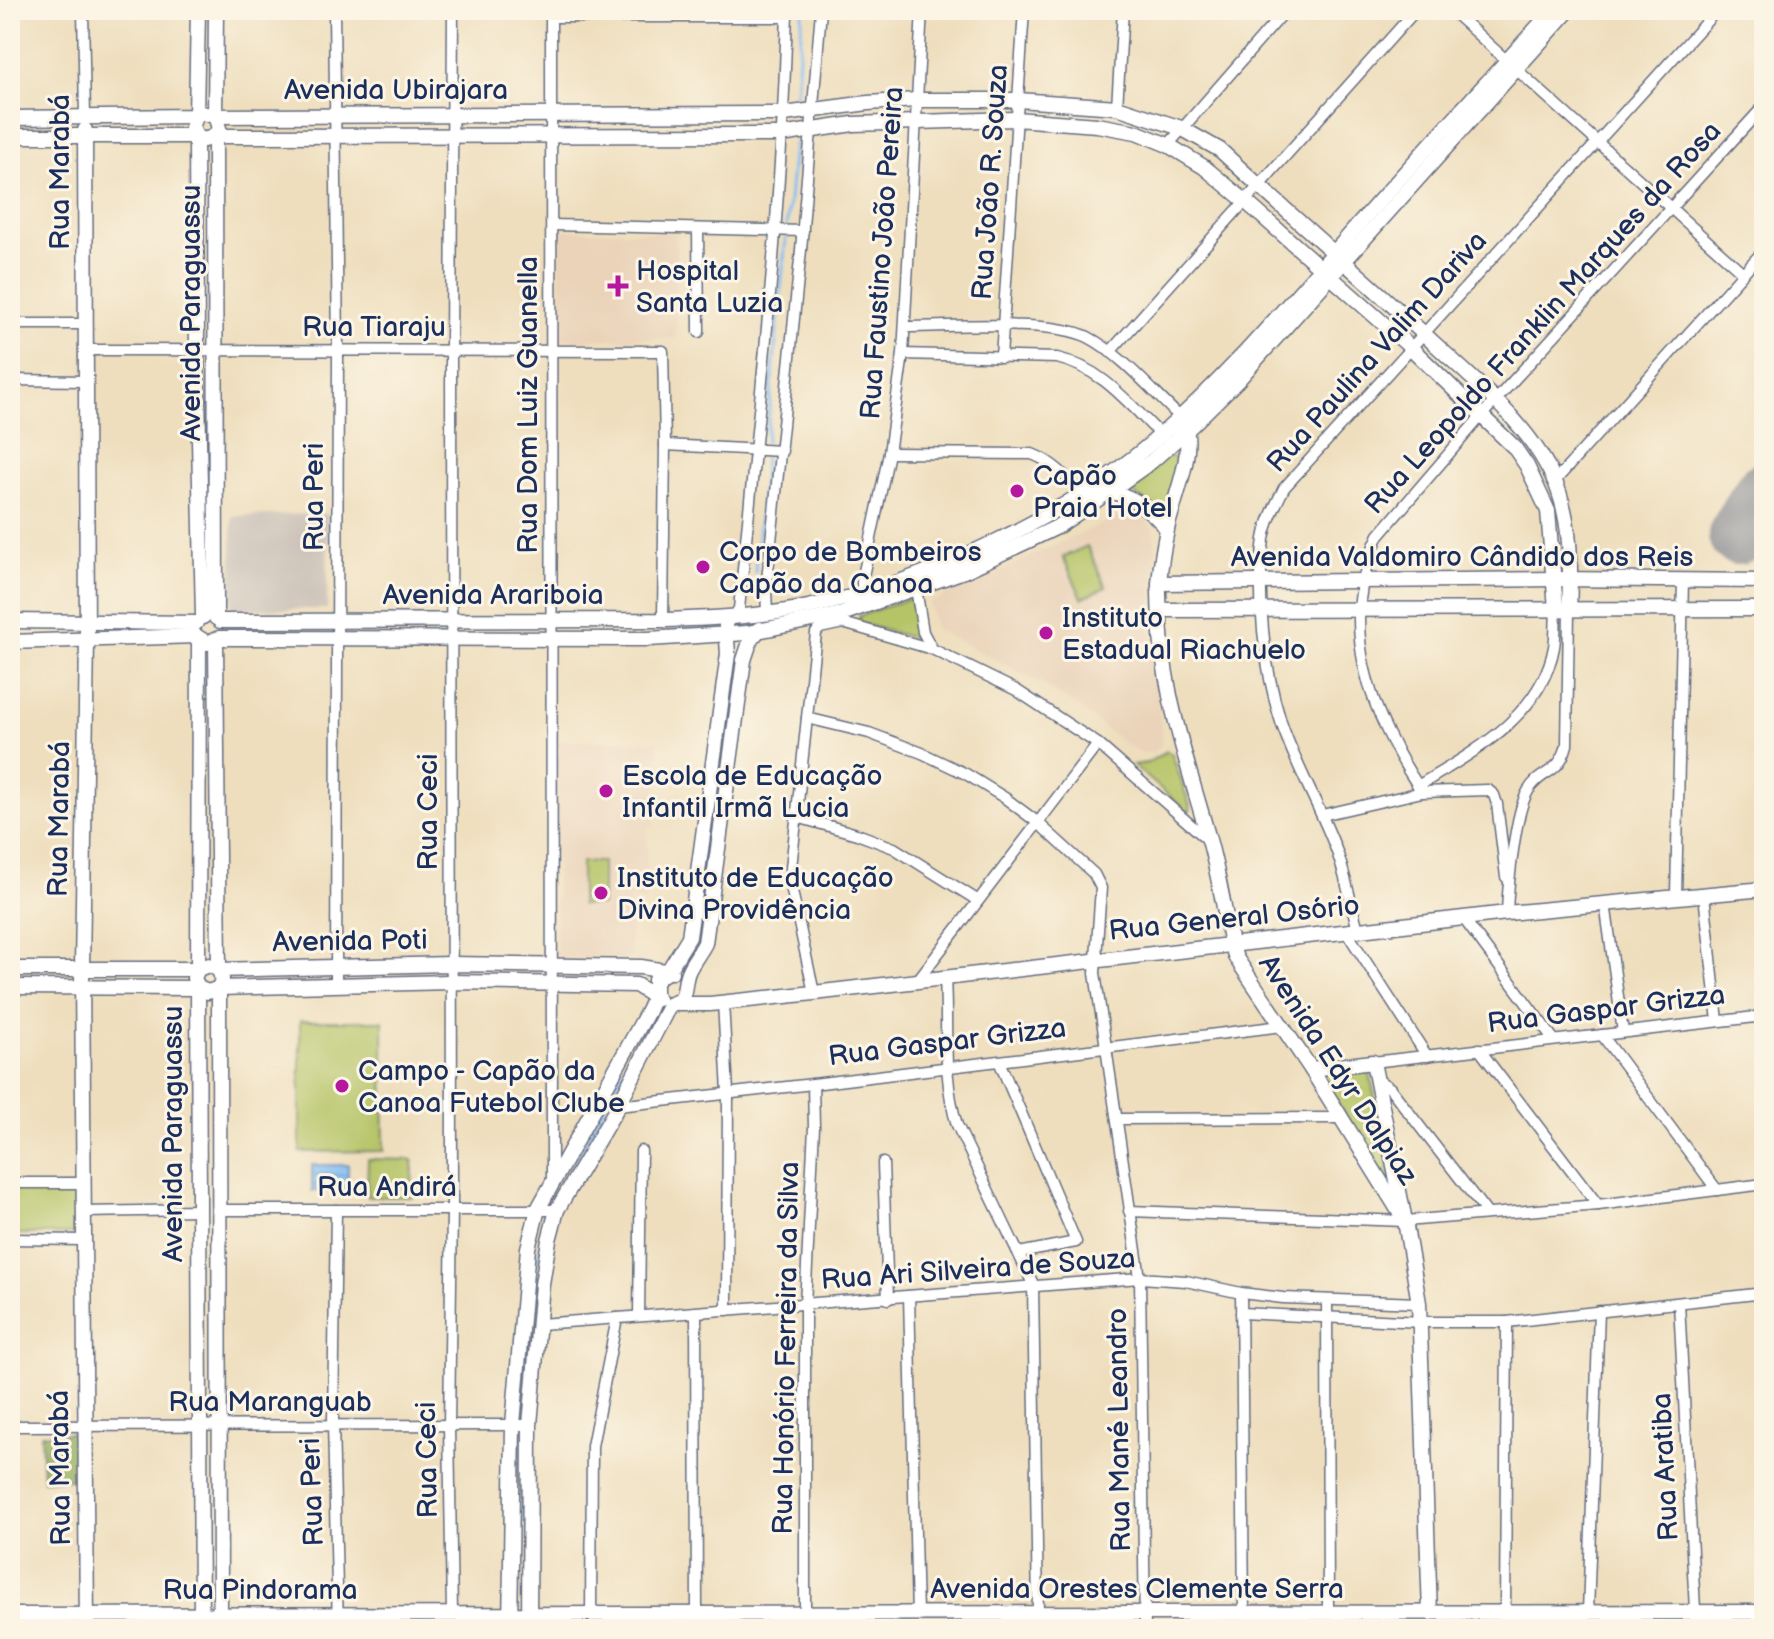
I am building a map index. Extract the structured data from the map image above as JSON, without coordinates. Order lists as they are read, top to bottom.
{
  "streets": {
    "main road": [
      "Avenida Ubirajara",
      "Rua Marabá",
      "Avenida Paraguassu",
      "Avenida Valdomiro Cândido dos Reis",
      "Avenida Arariboia",
      "Rua General Osório",
      "Avenida Poti",
      "Rua Gaspar Grizza",
      "Avenida Edyr Dalpiaz",
      "Avenida Orestes Clemente Serra",
      "Rua Pindorama"
    ],
    "street": [
      "Rua João R. Souza",
      "Rua Faustino João Pereira",
      "Rua Leopoldo Franklin Marques da Rosa",
      "Rua Tiaraju",
      "Rua Paulina Valim Dariva",
      "Rua Dom Luiz Guanella",
      "Rua Peri",
      "Rua Ceci",
      "Rua Andirá",
      "Rua Ari Silveira de Souza",
      "Rua Honório Ferreira da Silva",
      "Rua Maranguab",
      "Rua Mané Leandro",
      "Rua Aratiba"
    ]
  },
  "crossings": [
    ["Avenida Ubirajara", "Rua Marabá"],
    ["Avenida Ubirajara", "Rua João R. Souza"],
    ["Avenida Ubirajara", "Rua Faustino João Pereira"],
    ["Avenida Ubirajara", "Avenida Paraguassu"],
    ["Avenida Ubirajara", "Rua Leopoldo Franklin Marques da Rosa"],
    ["Avenida Ubirajara", "Rua Paulina Valim Dariva"],
    ["Avenida Ubirajara", "Rua Dom Luiz Guanella"],
    ["Avenida Ubirajara", "Rua Peri"],
    ["Avenida Ubirajara", "Avenida Valdomiro Cândido dos Reis"],
    ["Avenida Ubirajara", "Rua Ceci"],
    ["Rua Marabá", "Rua Tiaraju"],
    ["Rua Marabá", "Avenida Poti"],
    ["Rua Marabá", "Rua Maranguab"],
    ["Rua Marabá", "Rua Pindorama"],
    ["Rua Faustino João Pereira", "Avenida Arariboia"],
    ["Avenida Paraguassu", "Rua Tiaraju"],
    ["Avenida Paraguassu", "Avenida Arariboia"],
    ["Avenida Paraguassu", "Avenida Poti"],
    ["Avenida Paraguassu", "Rua Andirá"],
    ["Avenida Paraguassu", "Rua Maranguab"],
    ["Avenida Paraguassu", "Rua Pindorama"],
    ["Rua Leopoldo Franklin Marques da Rosa", "Avenida Valdomiro Cândido dos Reis"],
    ["Rua Tiaraju", "Rua Dom Luiz Guanella"],
    ["Rua Tiaraju", "Rua Peri"],
    ["Rua Tiaraju", "Rua Ceci"],
    ["Rua Paulina Valim Dariva", "Avenida Valdomiro Cândido dos Reis"],
    ["Rua Paulina Valim Dariva", "Rua General Osório"],
    ["Rua Paulina Valim Dariva", "Rua Gaspar Grizza"],
    ["Rua Dom Luiz Guanella", "Avenida Arariboia"],
    ["Rua Dom Luiz Guanella", "Avenida Poti"],
    ["Rua Peri", "Avenida Arariboia"],
    ["Rua Peri", "Avenida Poti"],
    ["Rua Peri", "Rua Andirá"],
    ["Rua Peri", "Rua Maranguab"],
    ["Rua Peri", "Rua Pindorama"],
    ["Avenida Valdomiro Cândido dos Reis", "Avenida Edyr Dalpiaz"],
    ["Avenida Arariboia", "Rua Ceci"],
    ["Avenida Arariboia", "Avenida Edyr Dalpiaz"],
    ["Rua Ceci", "Avenida Poti"],
    ["Rua Ceci", "Rua Andirá"],
    ["Rua Ceci", "Rua Maranguab"],
    ["Rua Ceci", "Rua Pindorama"],
    ["Rua General Osório", "Avenida Poti"],
    ["Rua General Osório", "Avenida Edyr Dalpiaz"],
    ["Rua General Osório", "Rua Mané Leandro"],
    ["Rua Gaspar Grizza", "Avenida Edyr Dalpiaz"],
    ["Rua Gaspar Grizza", "Rua Honório Ferreira da Silva"],
    ["Rua Gaspar Grizza", "Rua Mané Leandro"],
    ["Rua Ari Silveira de Souza", "Rua Honório Ferreira da Silva"],
    ["Rua Ari Silveira de Souza", "Rua Mané Leandro"],
    ["Rua Honório Ferreira da Silva", "Avenida Orestes Clemente Serra"],
    ["Rua Mané Leandro", "Avenida Orestes Clemente Serra"],
    ["Rua Aratiba", "Avenida Orestes Clemente Serra"],
    ["Avenida Orestes Clemente Serra", "Rua Pindorama"]
  ],
  "places": {
    "health": ["Hospital Santa Luzia"],
    "other": [
      "Capão Praia Hotel",
      "Corpo de Bombeiros Capão da Canoa",
      "Instituto Estadual Riachuelo",
      "Escola de Educação Infantil Irmã Lucia",
      "Instituto de Educação Divina Providência",
      "Campo - Capão da Canoa Futebol Clube"
    ]
  }
}
